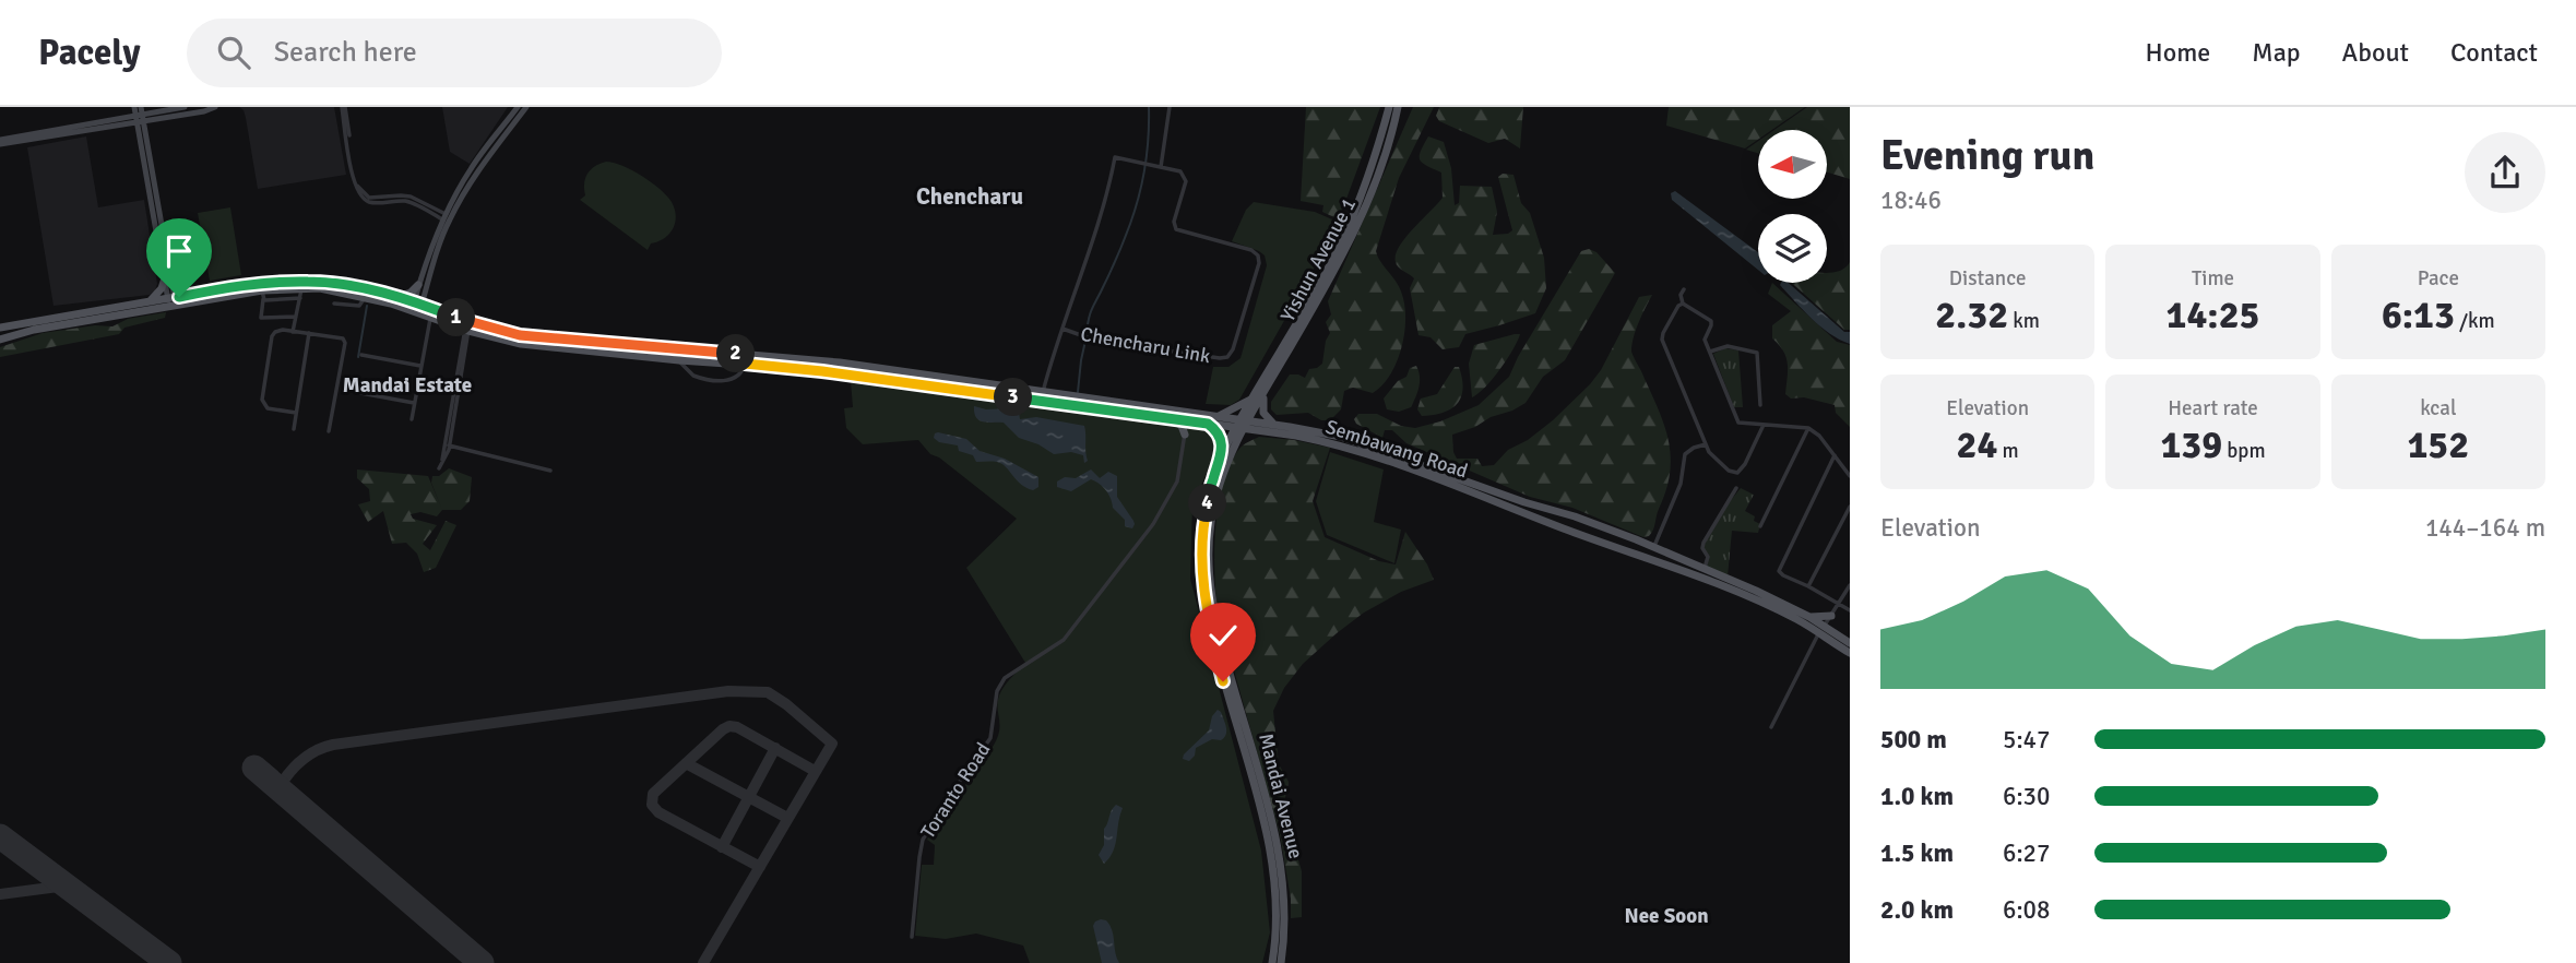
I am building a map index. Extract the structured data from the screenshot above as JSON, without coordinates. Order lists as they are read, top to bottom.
{
  "streets": {
    "main road": ["Yishun Avenue 1", "Sembawang Road", "Mandai Avenue"],
    "street": ["Chencharu Link", "Toranto Road"]
  },
  "crossings": [
    ["Yishun Avenue 1", "Sembawang Road"],
    ["Yishun Avenue 1", "Mandai Avenue"],
    ["Sembawang Road", "Toranto Road"],
    ["Sembawang Road", "Mandai Avenue"]
  ],
  "districts": ["Chencharu", "Mandai Estate", "Nee Soon"],
  "north": "left",
  "page": {
    "header": "Pacely",
    "search": "Search here",
    "nav": [
      "Home",
      "Map",
      "About",
      "Contact"
    ],
    "heading": ["Evening run", "18:46"],
    "stats": [
      ["Distance", "2.32 km"],
      ["Time", "14:25"],
      ["Pace", "6:13 /km"],
      ["Elevation", "24 m"],
      ["Heart rate", "139 bpm"],
      ["kcal", "152"]
    ],
    "pins": [
      "1",
      "2",
      "3",
      "4"
    ],
    "chart": ["Elevation", "144–164 m"],
    "list": [
      {
        "name": "500 m",
        "note": "5:47"
      },
      {
        "name": "1.0 km",
        "note": "6:30"
      },
      {
        "name": "1.5 km",
        "note": "6:27"
      },
      {
        "name": "2.0 km",
        "note": "6:08"
      }
    ]
  }
}
